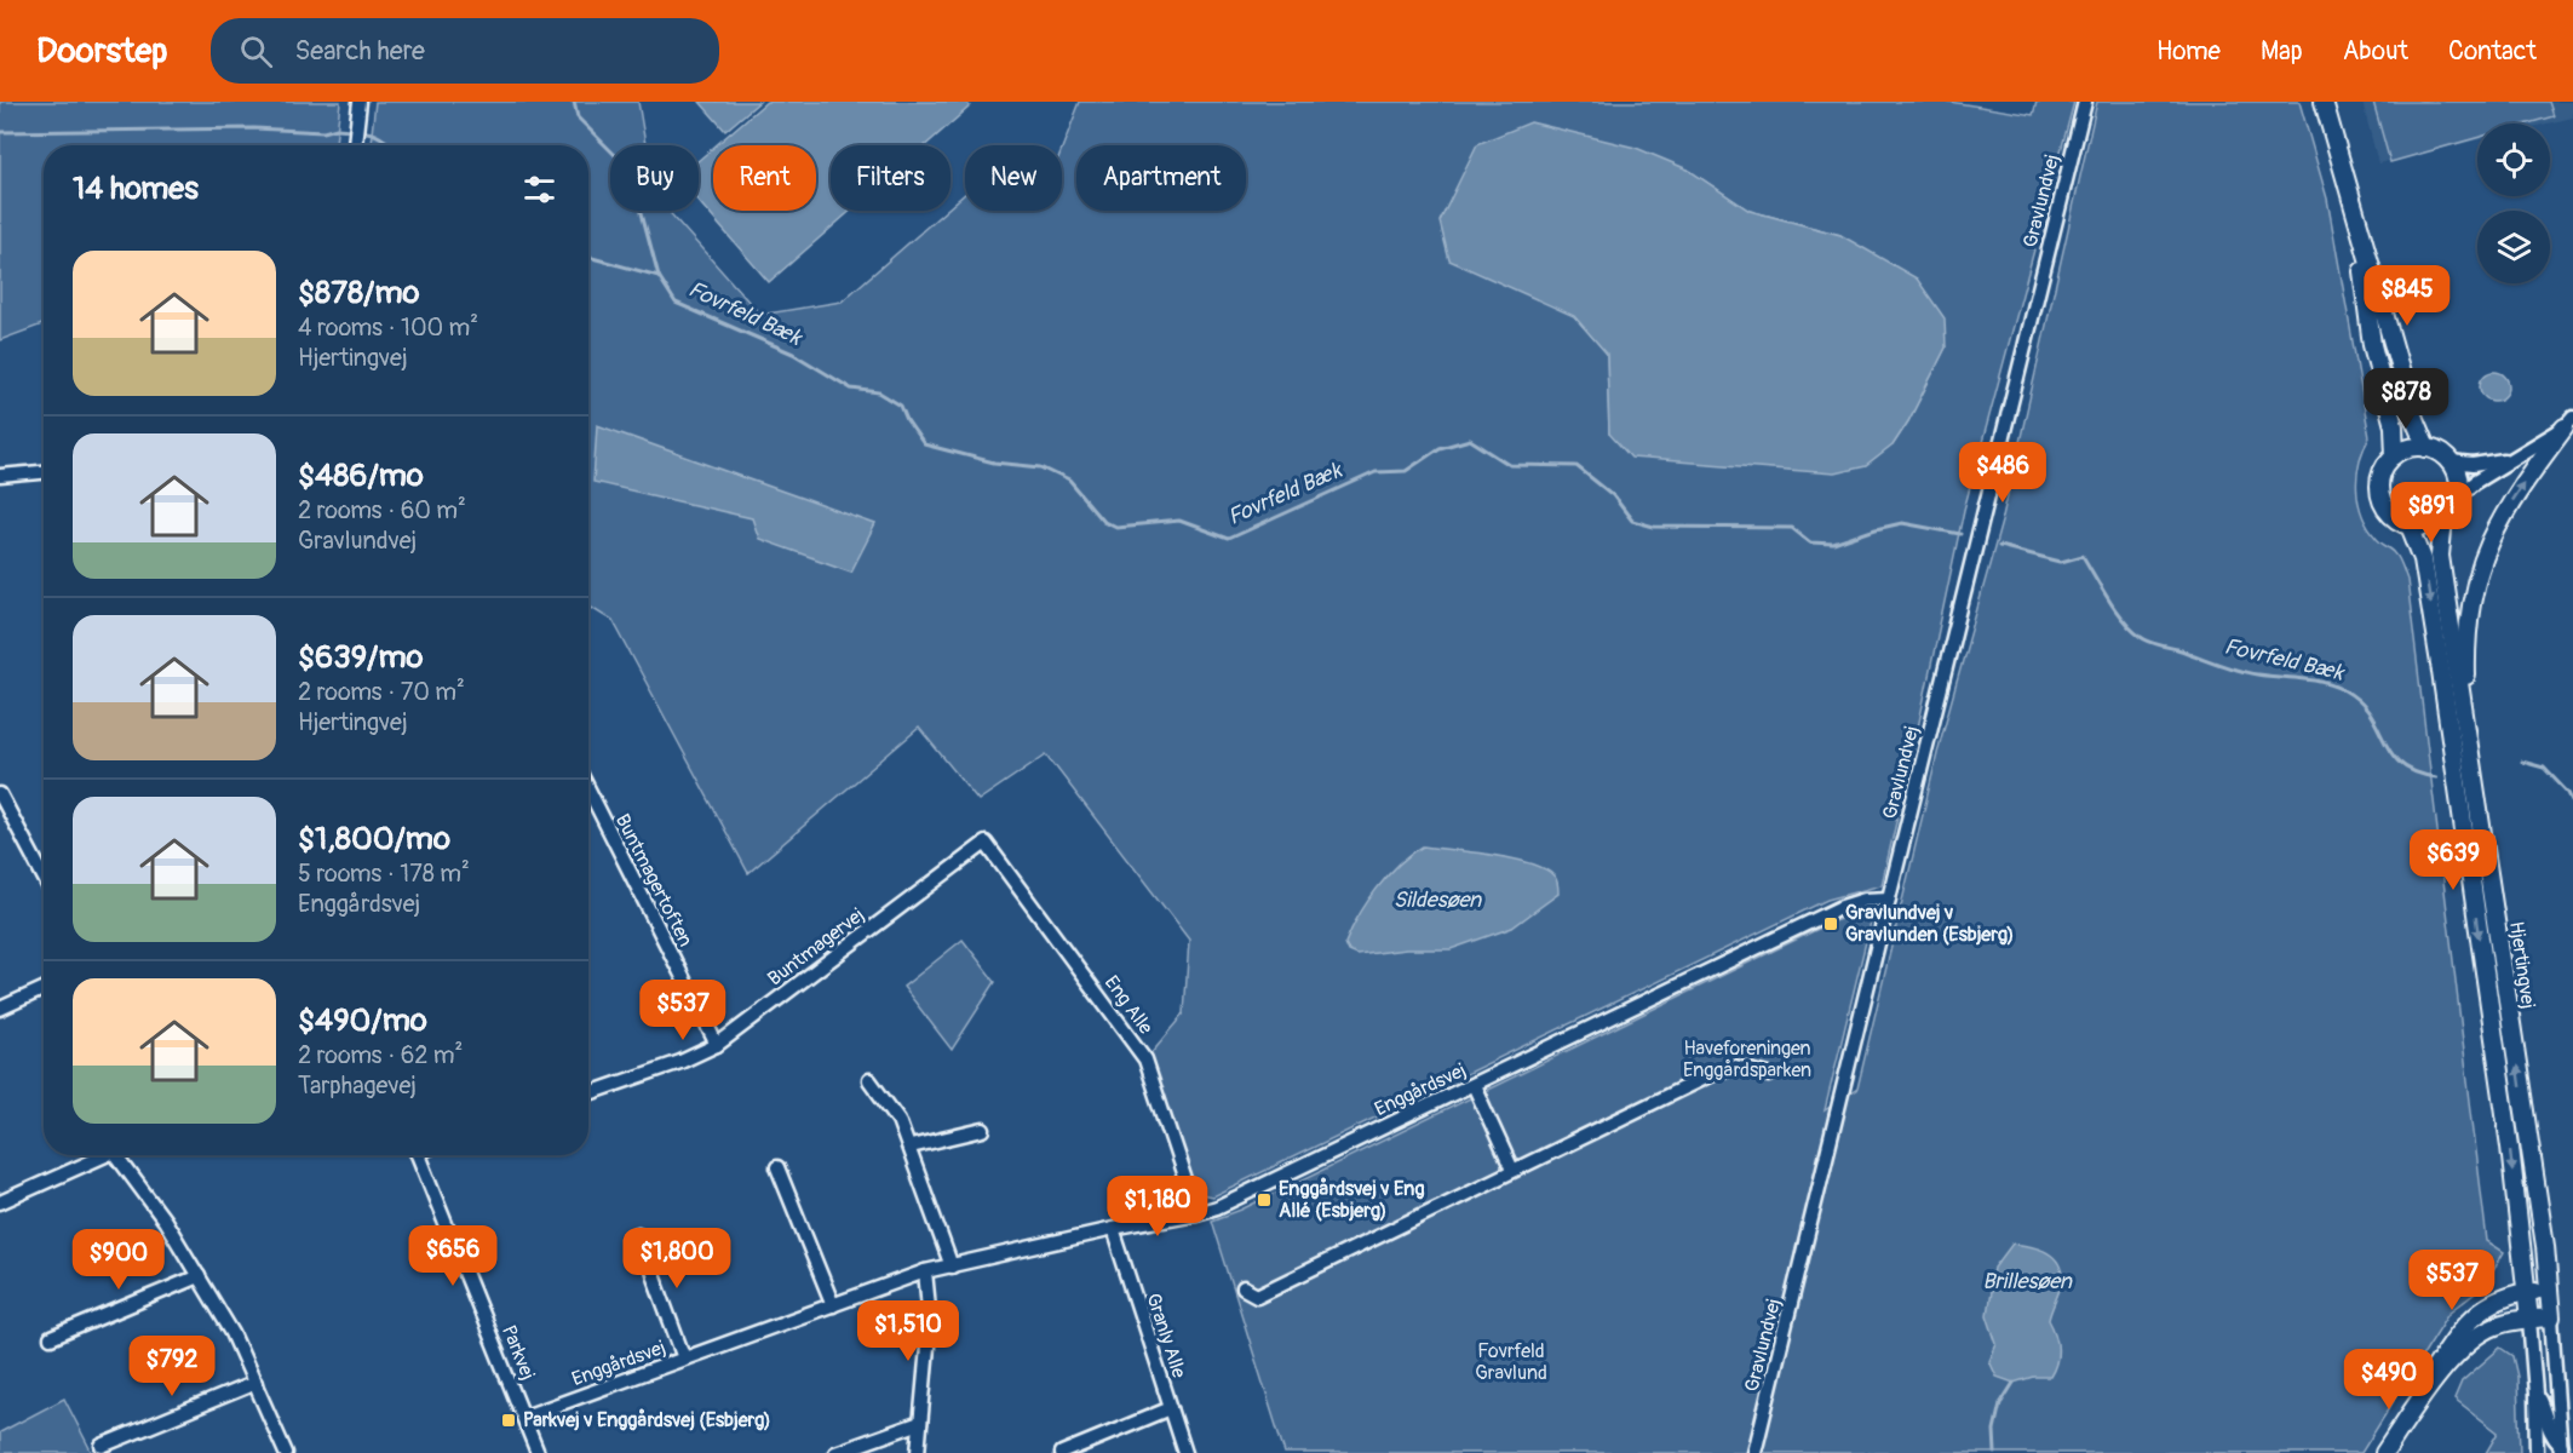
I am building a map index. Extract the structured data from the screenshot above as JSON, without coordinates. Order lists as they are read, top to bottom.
{
  "streets": {
    "main road": ["Hjertingvej"],
    "street": [
      "Gravlundvej",
      "Buntmagertoften",
      "Buntmagervej",
      "Eng Alle",
      "Enggårdsvej",
      "Granly Alle",
      "Parkvej"
    ]
  },
  "crossings": [
    ["Gravlundvej", "Enggårdsvej"],
    ["Buntmagertoften", "Buntmagervej"],
    ["Buntmagervej", "Eng Alle"],
    ["Eng Alle", "Enggårdsvej"],
    ["Enggårdsvej", "Granly Alle"],
    ["Enggårdsvej", "Parkvej"]
  ],
  "water": ["Fovrfeld Bæk", "Sildesøen", "Brillesøen"],
  "parks": ["Haveforeningen Enggårdsparken", "Fovrfeld Gravlund"],
  "places": {
    "transit": ["Gravlundvej v Gravlunden (Esbjerg)", "Enggårdsvej v Eng Allé (Esbjerg)", "Parkvej v Enggårdsvej (Esbjerg)"]
  },
  "page": {
    "header": "Doorstep",
    "search": "Search here",
    "nav": [
      "Home",
      "Map",
      "About",
      "Contact"
    ],
    "chip": [
      "Buy",
      "Rent",
      "Filters",
      "New",
      "Apartment"
    ],
    "heading": "14 homes",
    "list": [
      {
        "name": "$878/mo",
        "note": "4 rooms · 100 m² · Hjertingvej"
      },
      {
        "name": "$486/mo",
        "note": "2 rooms · 60 m² · Gravlundvej"
      },
      {
        "name": "$639/mo",
        "note": "2 rooms · 70 m² · Hjertingvej"
      },
      {
        "name": "$1,800/mo",
        "note": "5 rooms · 178 m² · Enggårdsvej"
      },
      {
        "name": "$490/mo",
        "note": "2 rooms · 62 m² · Tarphagevej"
      }
    ],
    "price": [
      "$845",
      "$878",
      "$486",
      "$891",
      "$639",
      "$537",
      "$1,180",
      "$656",
      "$1,800",
      "$900",
      "$537",
      "$1,510",
      "$792",
      "$490"
    ]
  }
}
